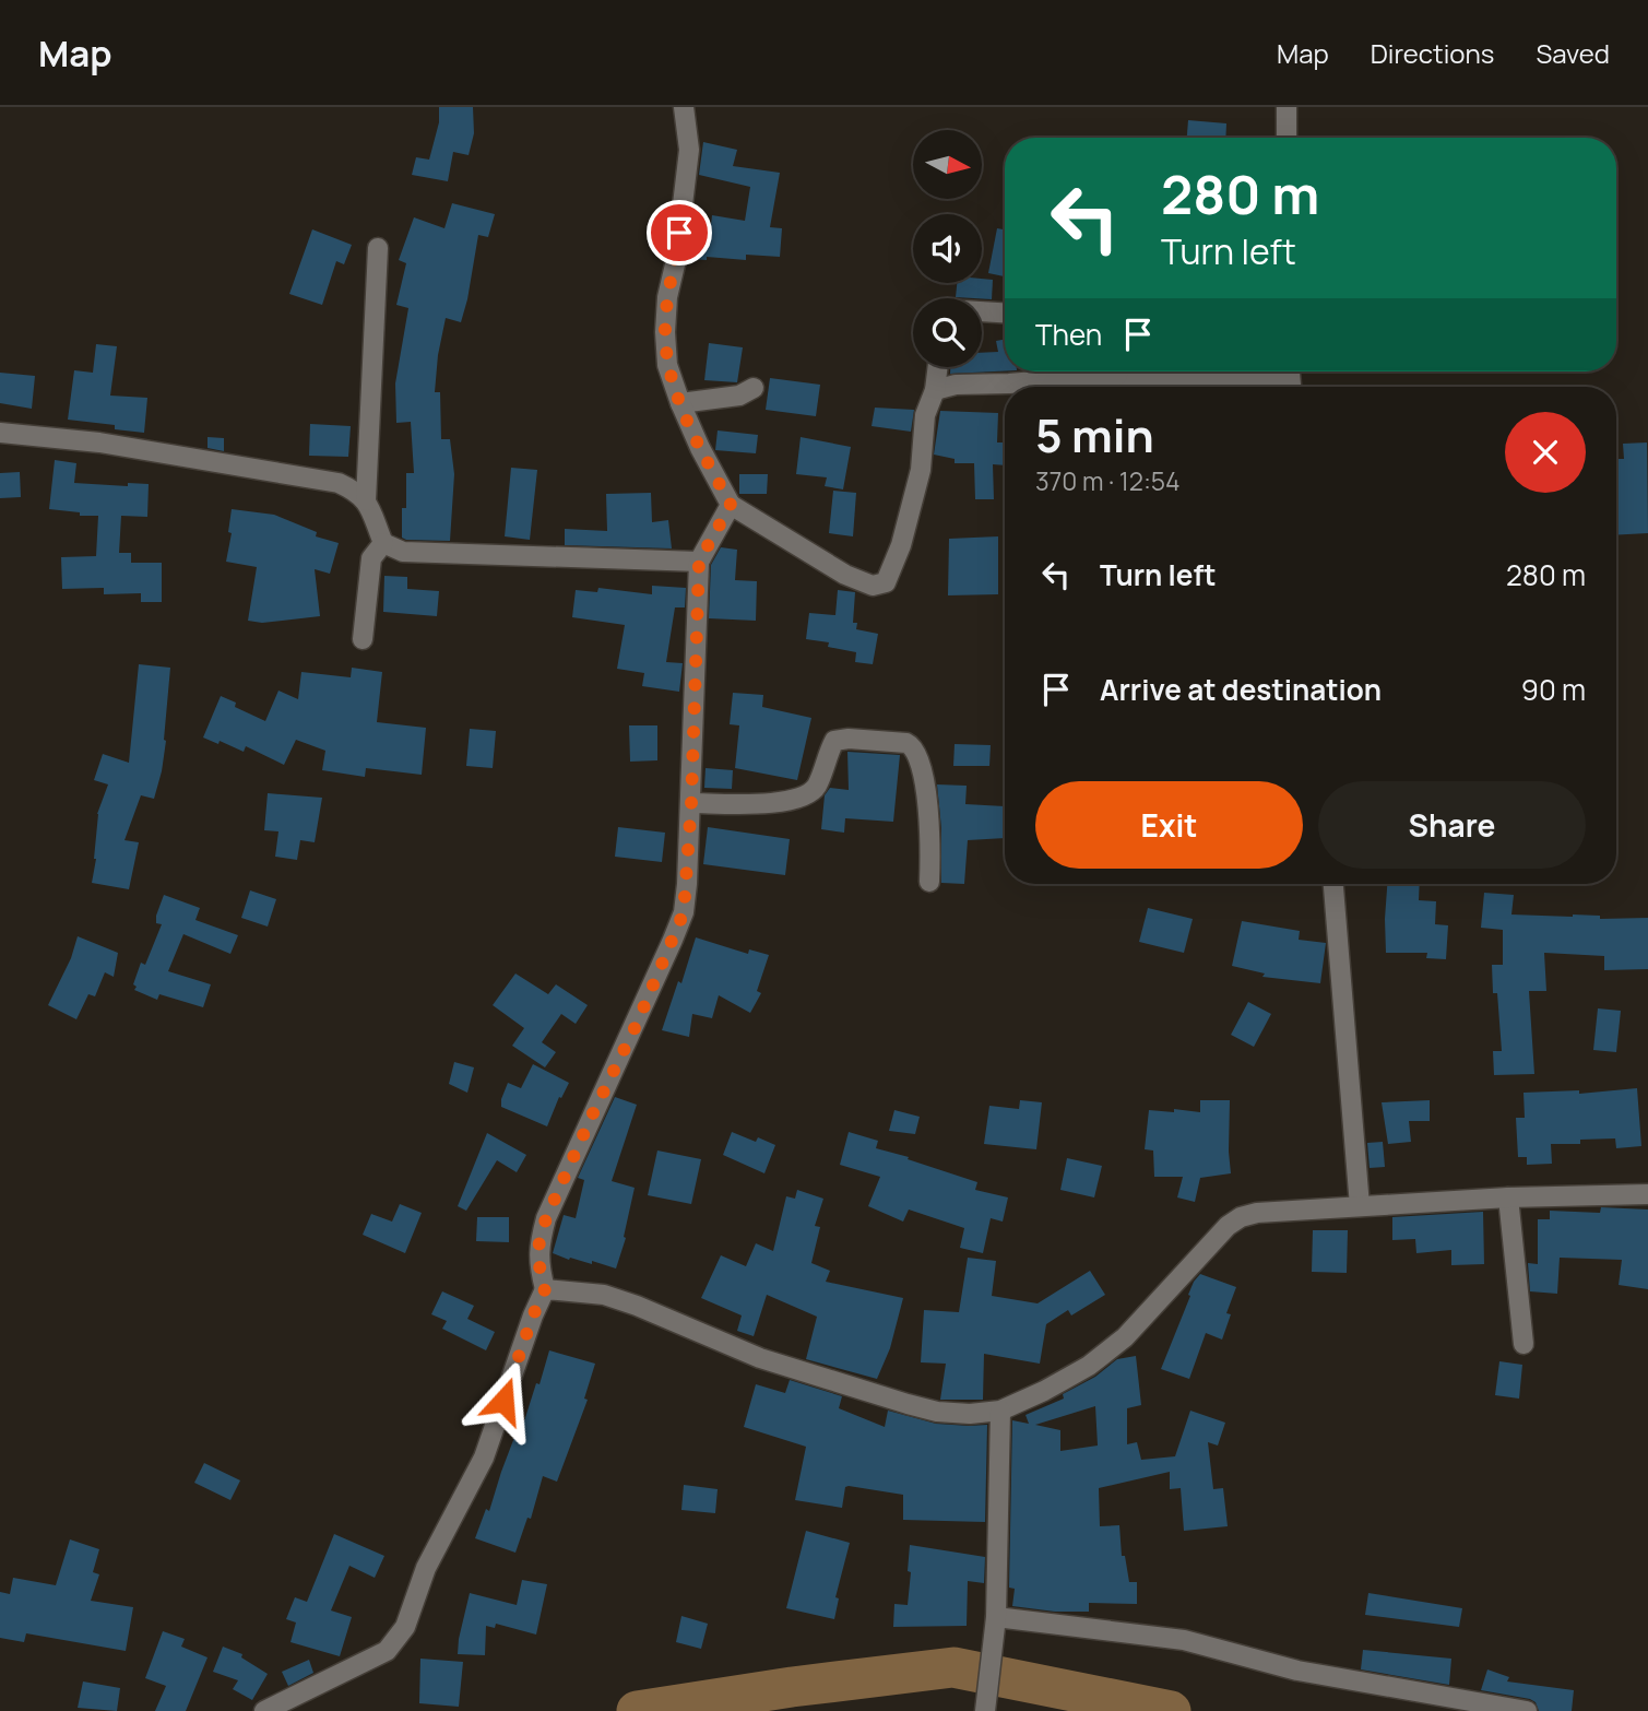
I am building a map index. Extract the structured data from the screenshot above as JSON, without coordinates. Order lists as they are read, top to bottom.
{
  "north": "right",
  "page": {
    "header": "Map",
    "nav": ["Map", "Directions", "Saved"],
    "turn": ["280 m", "Turn left"],
    "then": "Then",
    "heading": ["5 min", "370 m · 12:54"],
    "list": [
      {
        "name": "Turn left",
        "value": "280 m"
      },
      {
        "name": "Arrive at destination",
        "value": "90 m"
      }
    ],
    "buttons": ["Exit", "Share"]
  }
}
